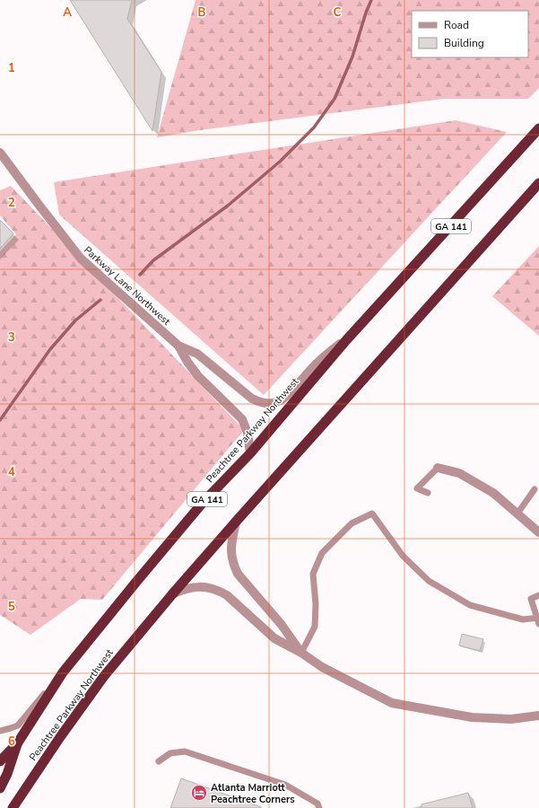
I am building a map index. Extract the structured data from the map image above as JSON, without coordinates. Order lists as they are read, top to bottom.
{
  "streets": {
    "highway": ["GA 141", "Peachtree Parkway Northwest"],
    "street": ["Parkway Lane Northwest"]
  },
  "crossings": [
    ["Parkway Lane Northwest", "Peachtree Parkway Northwest"]
  ],
  "places": {
    "hotel": ["Atlanta Marriott Peachtree Corners"]
  },
  "legend": ["Road", "Building"],
  "grid": {
    "columns": ["A", "B", "C"],
    "rows": [
      "1",
      "2",
      "3",
      "4",
      "5",
      "6"
    ]
  }
}
